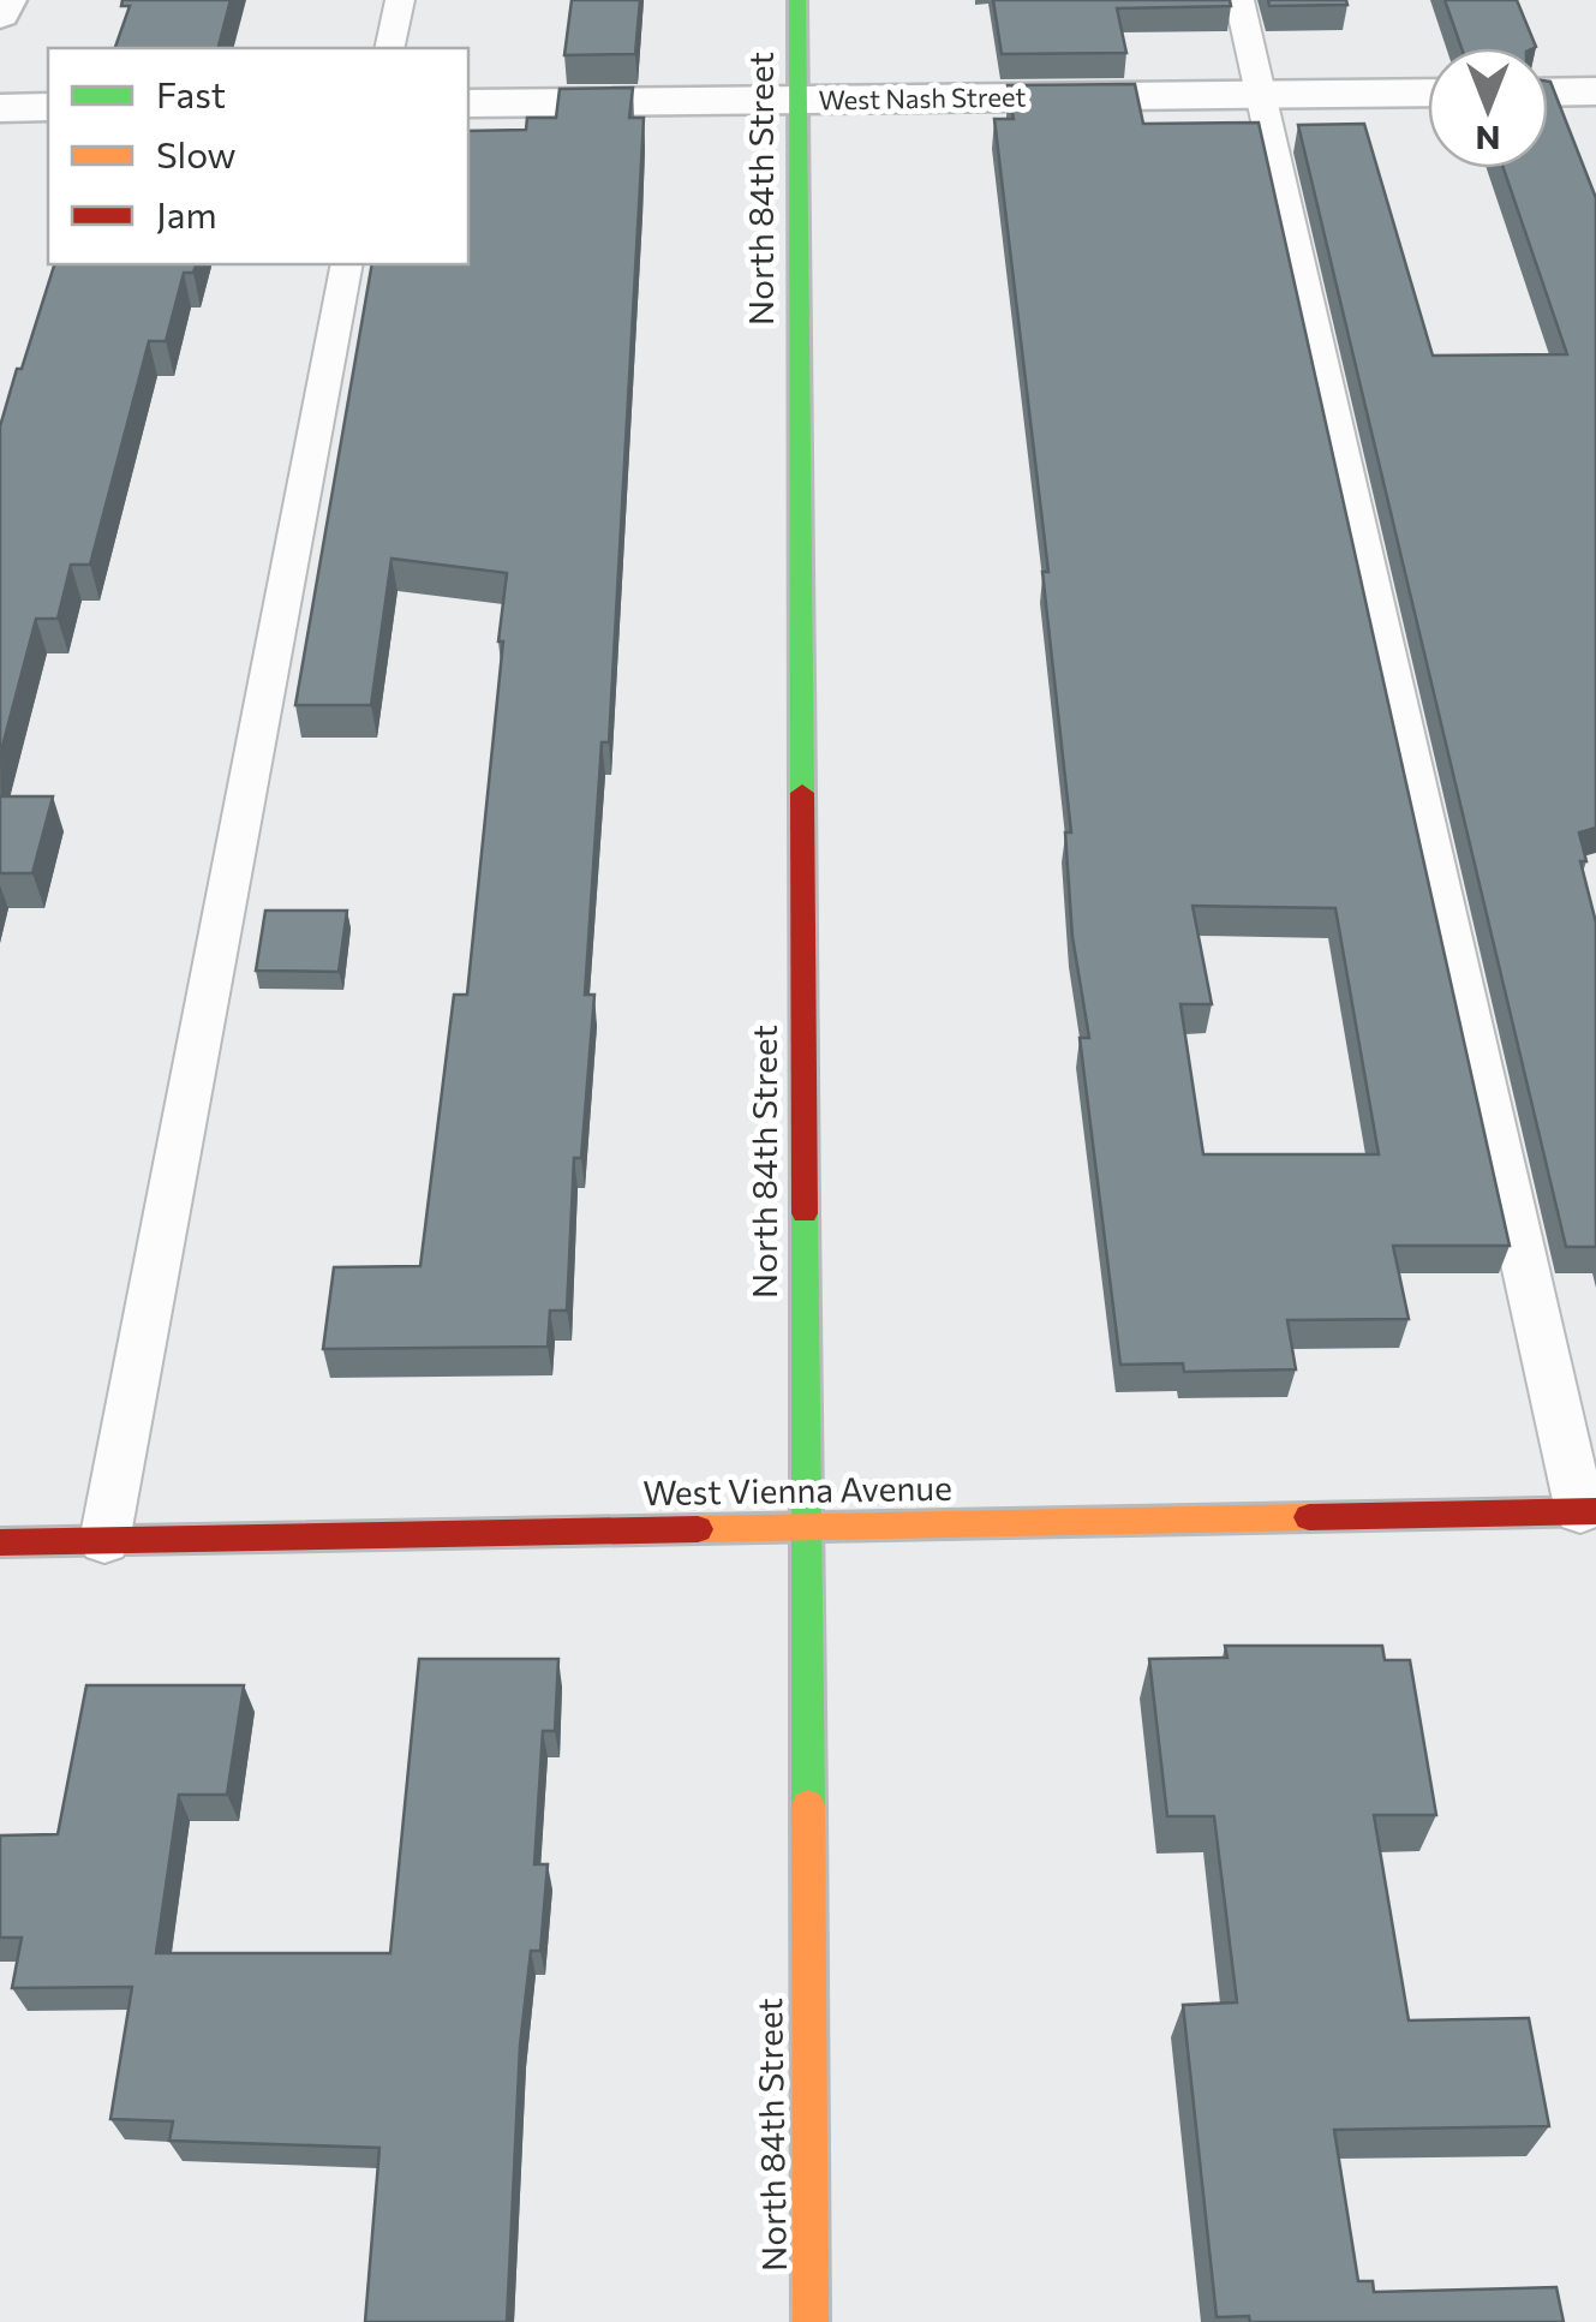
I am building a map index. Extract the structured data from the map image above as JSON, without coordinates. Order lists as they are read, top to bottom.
{
  "streets": {
    "street": ["West Nash Street", "North 84th Street", "West Vienna Avenue"]
  },
  "crossings": [
    ["West Nash Street", "North 84th Street"],
    ["North 84th Street", "West Vienna Avenue"]
  ],
  "legend": ["Fast", "Slow", "Jam"],
  "north": "bottom"
}
